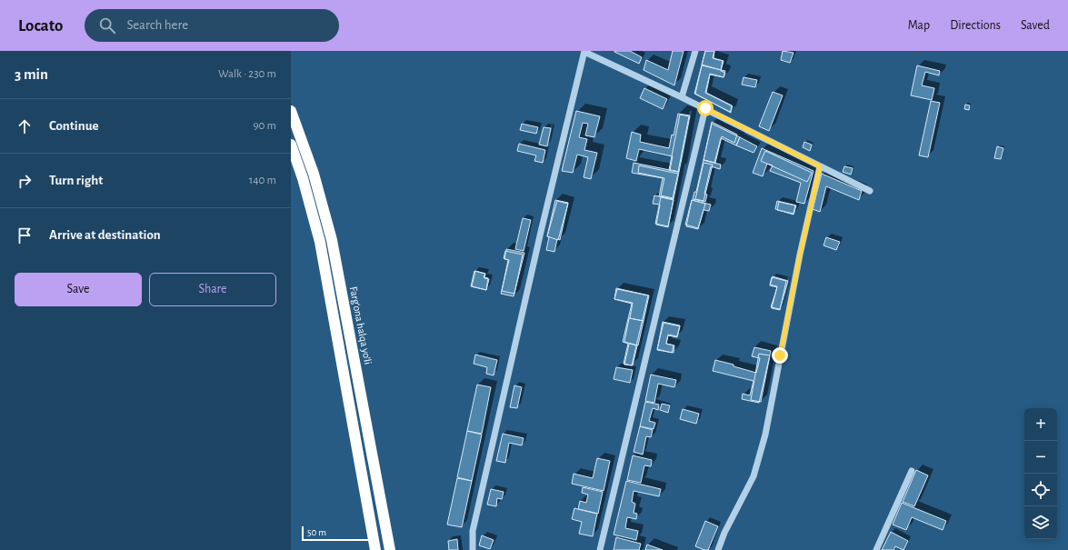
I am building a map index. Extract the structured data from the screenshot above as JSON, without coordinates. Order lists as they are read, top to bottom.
{
  "streets": {
    "highway": ["Farg‘ona halqa yo‘li"]
  },
  "scale_bar": "50 m",
  "page": {
    "header": "Locato",
    "search": "Search here",
    "nav": ["Map", "Directions", "Saved"],
    "heading": ["3 min", "Walk · 230 m"],
    "list": [
      ["Continue", "90 m"],
      ["Turn right", "140 m"],
      "Arrive at destination"
    ],
    "buttons": ["Save", "Share"],
    "map_buttons": ["+", "−"],
    "scale": "50 m"
  }
}
